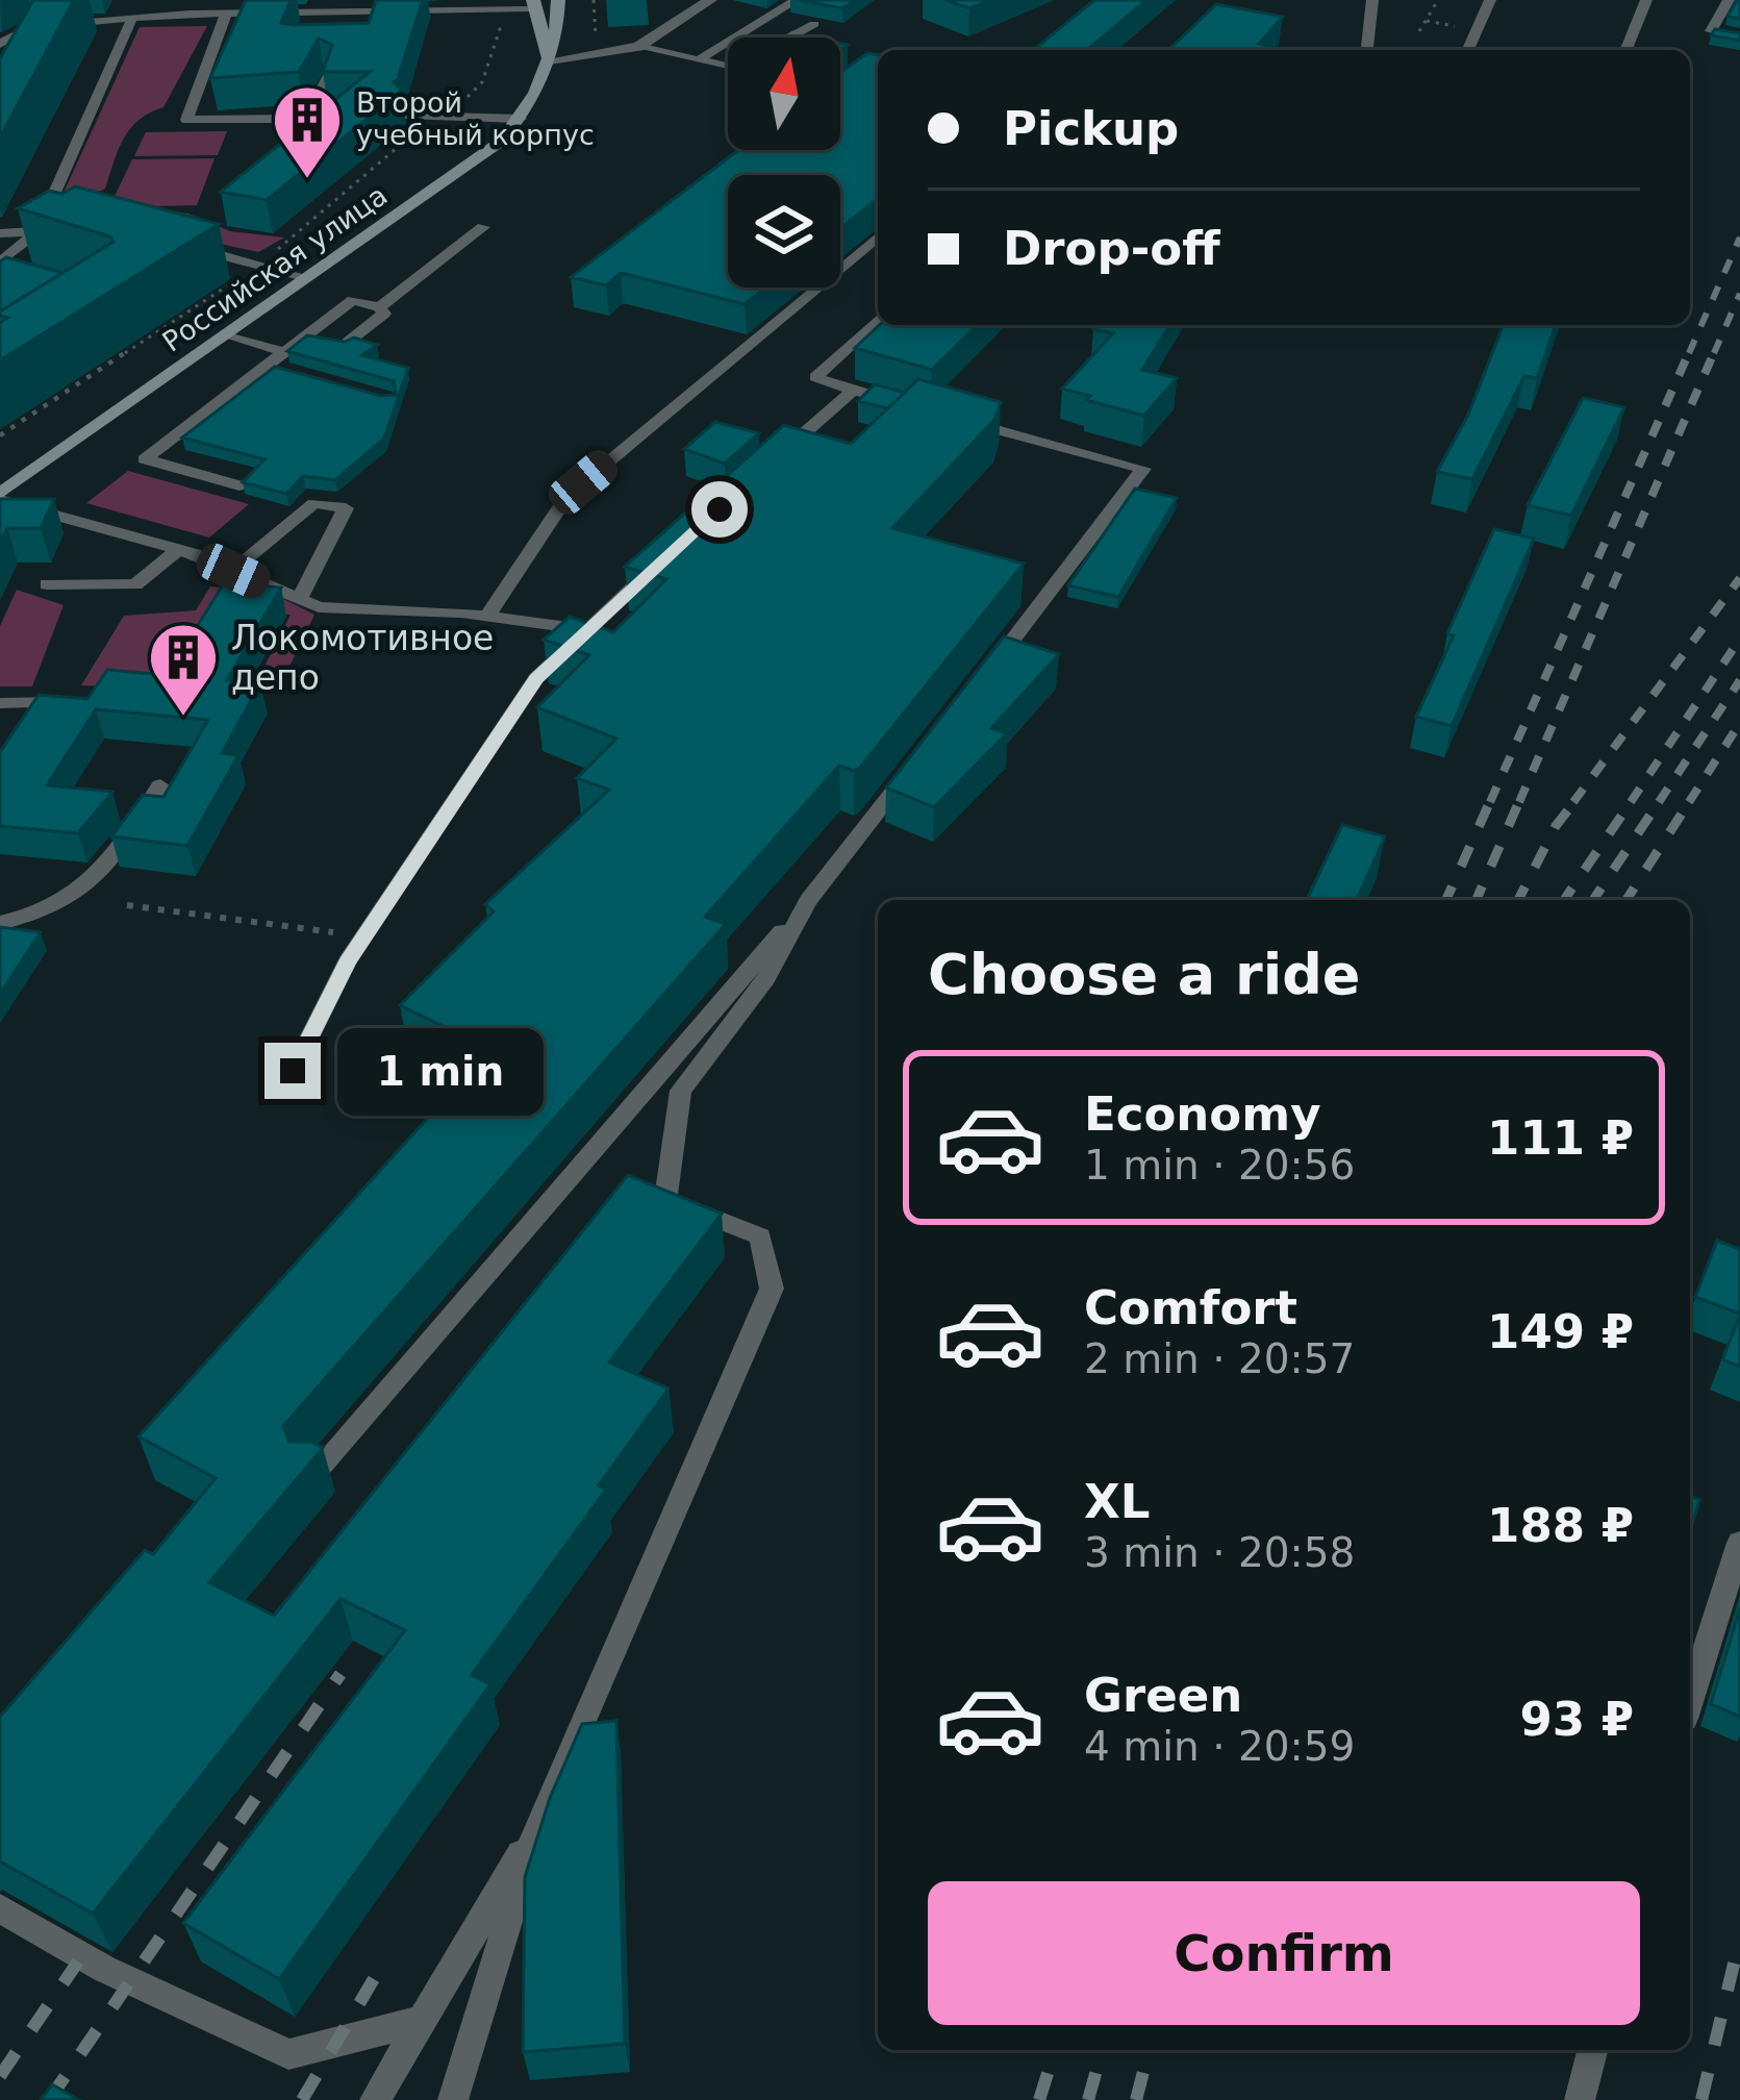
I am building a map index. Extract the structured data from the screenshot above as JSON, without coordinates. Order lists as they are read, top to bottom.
{
  "streets": {
    "main road": ["Российская улица"]
  },
  "places": {
    "building": ["Второй учебный корпус", "Локомотивное депо"]
  },
  "north": "top",
  "page": {
    "banner": ["Pickup", "Drop-off"],
    "heading": "Choose a ride",
    "bubble": "1 min",
    "list": [
      {
        "name": "Economy",
        "note": "1 min · 20:56",
        "value": "111 ₽"
      },
      {
        "name": "Comfort",
        "note": "2 min · 20:57",
        "value": "149 ₽"
      },
      {
        "name": "XL",
        "note": "3 min · 20:58",
        "value": "188 ₽"
      },
      {
        "name": "Green",
        "note": "4 min · 20:59",
        "value": "93 ₽"
      }
    ],
    "buttons": "Confirm"
  }
}
